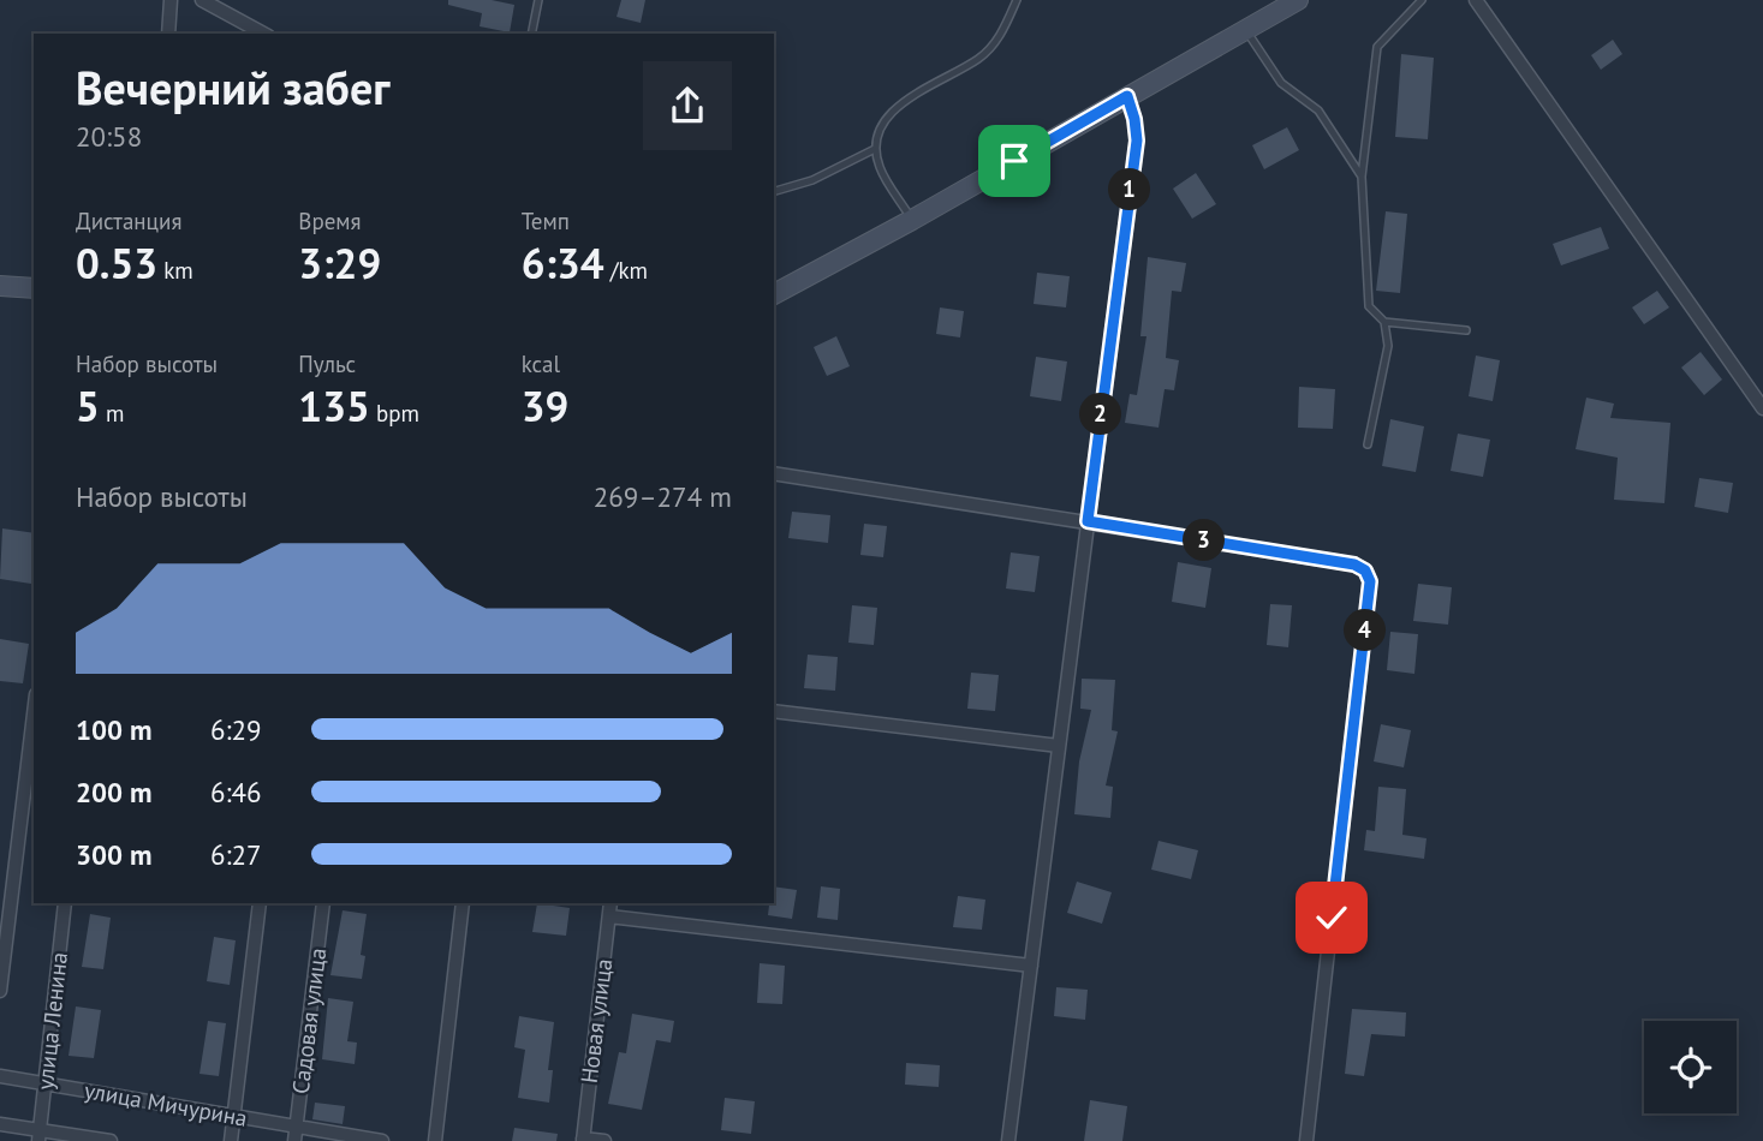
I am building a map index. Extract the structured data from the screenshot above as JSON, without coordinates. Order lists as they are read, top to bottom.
{
  "streets": {
    "street": [
      "улица Ленина",
      "Садовая улица",
      "Новая улица",
      "улица Мичурина"
    ]
  },
  "crossings": [
    ["улица Ленина", "улица Мичурина"],
    ["Садовая улица", "улица Мичурина"]
  ],
  "page": {
    "heading": ["Вечерний забег", "20:58"],
    "pins": [
      "1",
      "2",
      "3",
      "4"
    ],
    "stats": [
      ["Дистанция", "0.53 km"],
      ["Время", "3:29"],
      ["Темп", "6:34 /km"],
      ["Набор высоты", "5 m"],
      ["Пульс", "135 bpm"],
      ["kcal", "39"]
    ],
    "chart": ["Набор высоты", "269–274 m"],
    "list": [
      {
        "name": "100 m",
        "note": "6:29"
      },
      {
        "name": "200 m",
        "note": "6:46"
      },
      {
        "name": "300 m",
        "note": "6:27"
      }
    ]
  }
}
